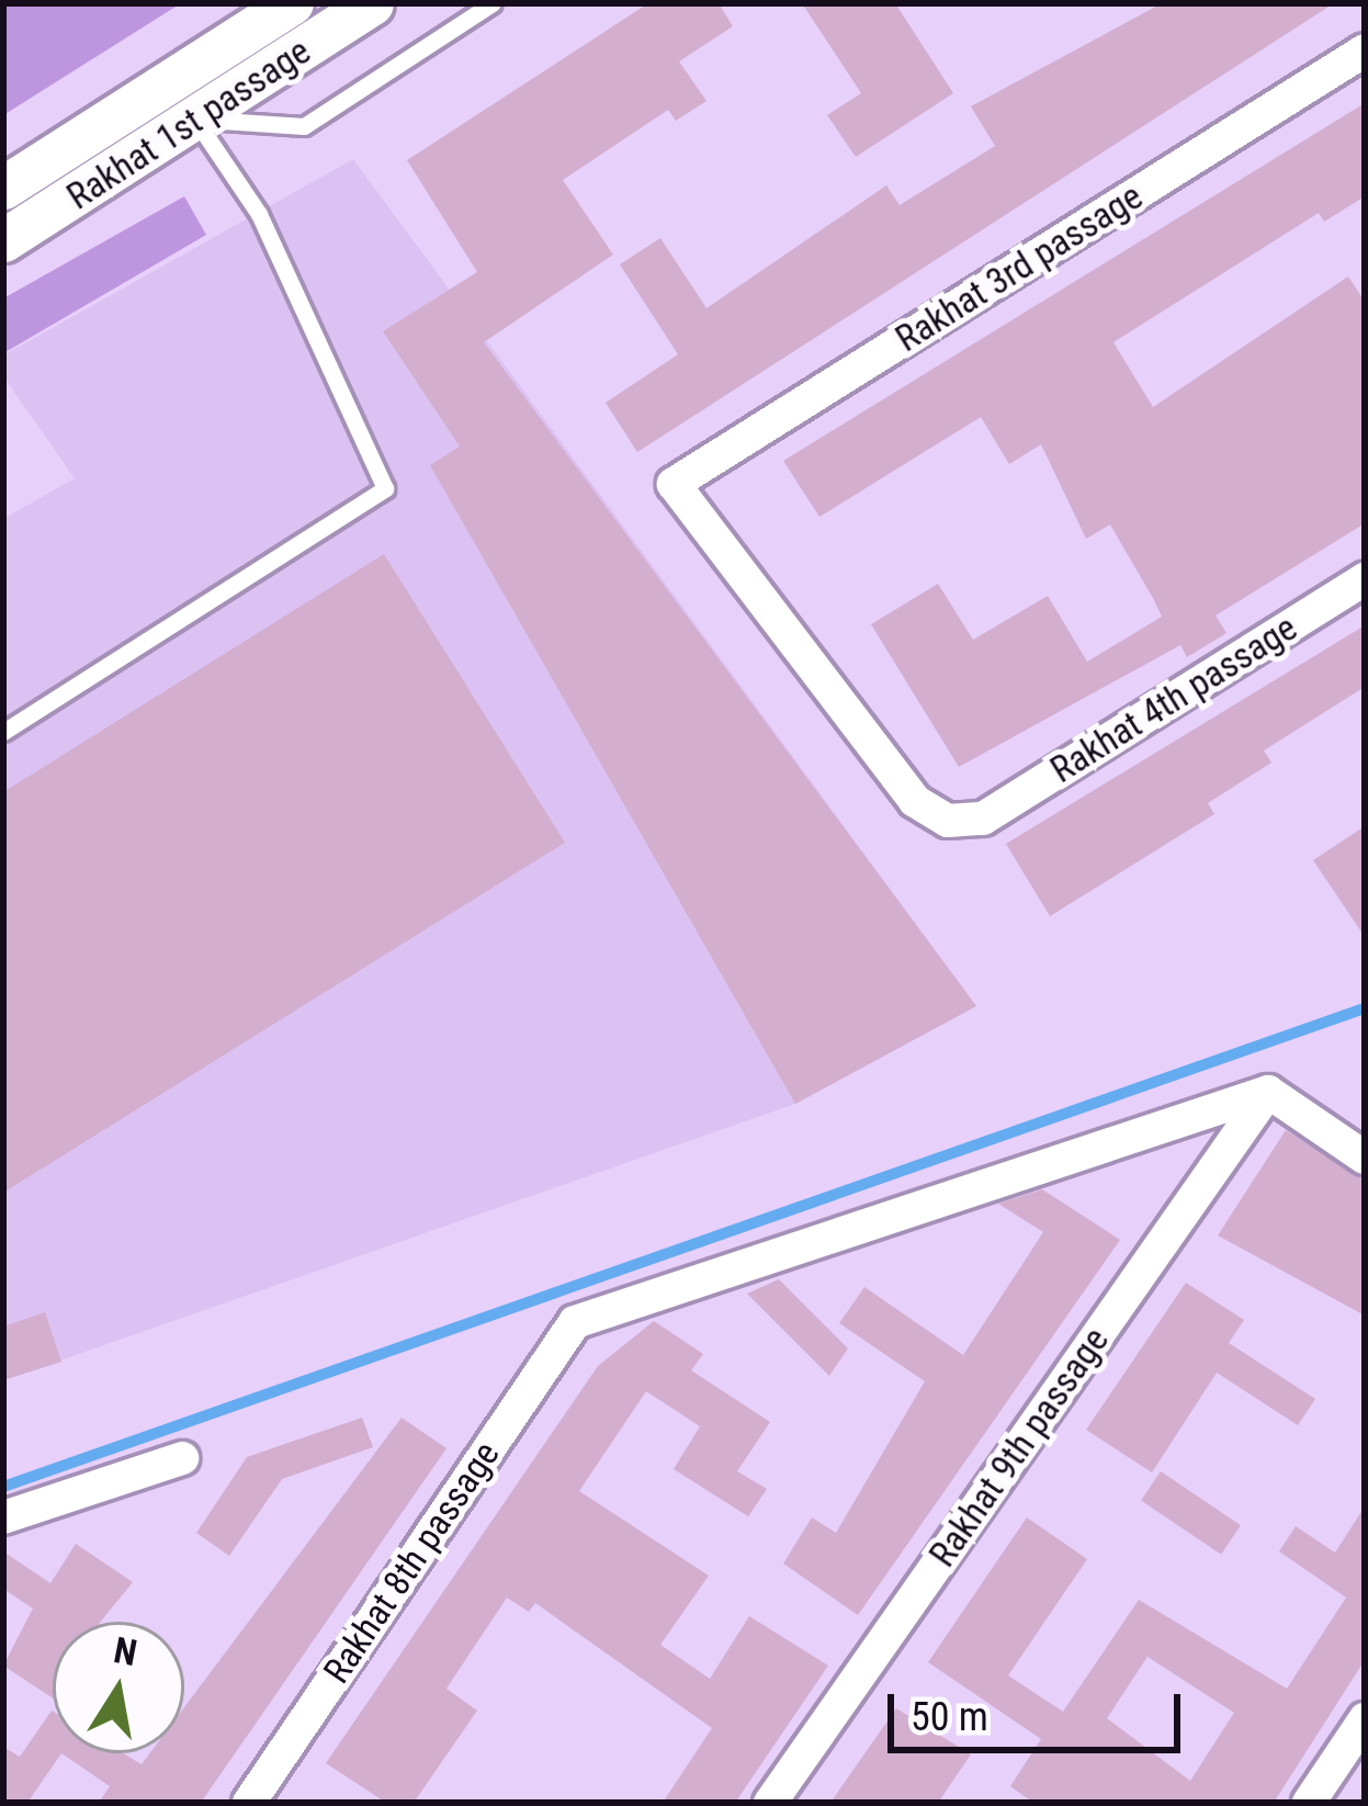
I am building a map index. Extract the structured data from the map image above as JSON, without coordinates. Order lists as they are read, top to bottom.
{
  "streets": {
    "street": [
      "Rakhat 1st passage",
      "Rakhat 3rd passage",
      "Rakhat 4th passage",
      "Rakhat 9th passage",
      "Rakhat 8th passage"
    ]
  },
  "crossings": [
    ["Rakhat 3rd passage", "Rakhat 4th passage"],
    ["Rakhat 9th passage", "Rakhat 8th passage"]
  ],
  "scale_bar": "50 m",
  "north": "top"
}
